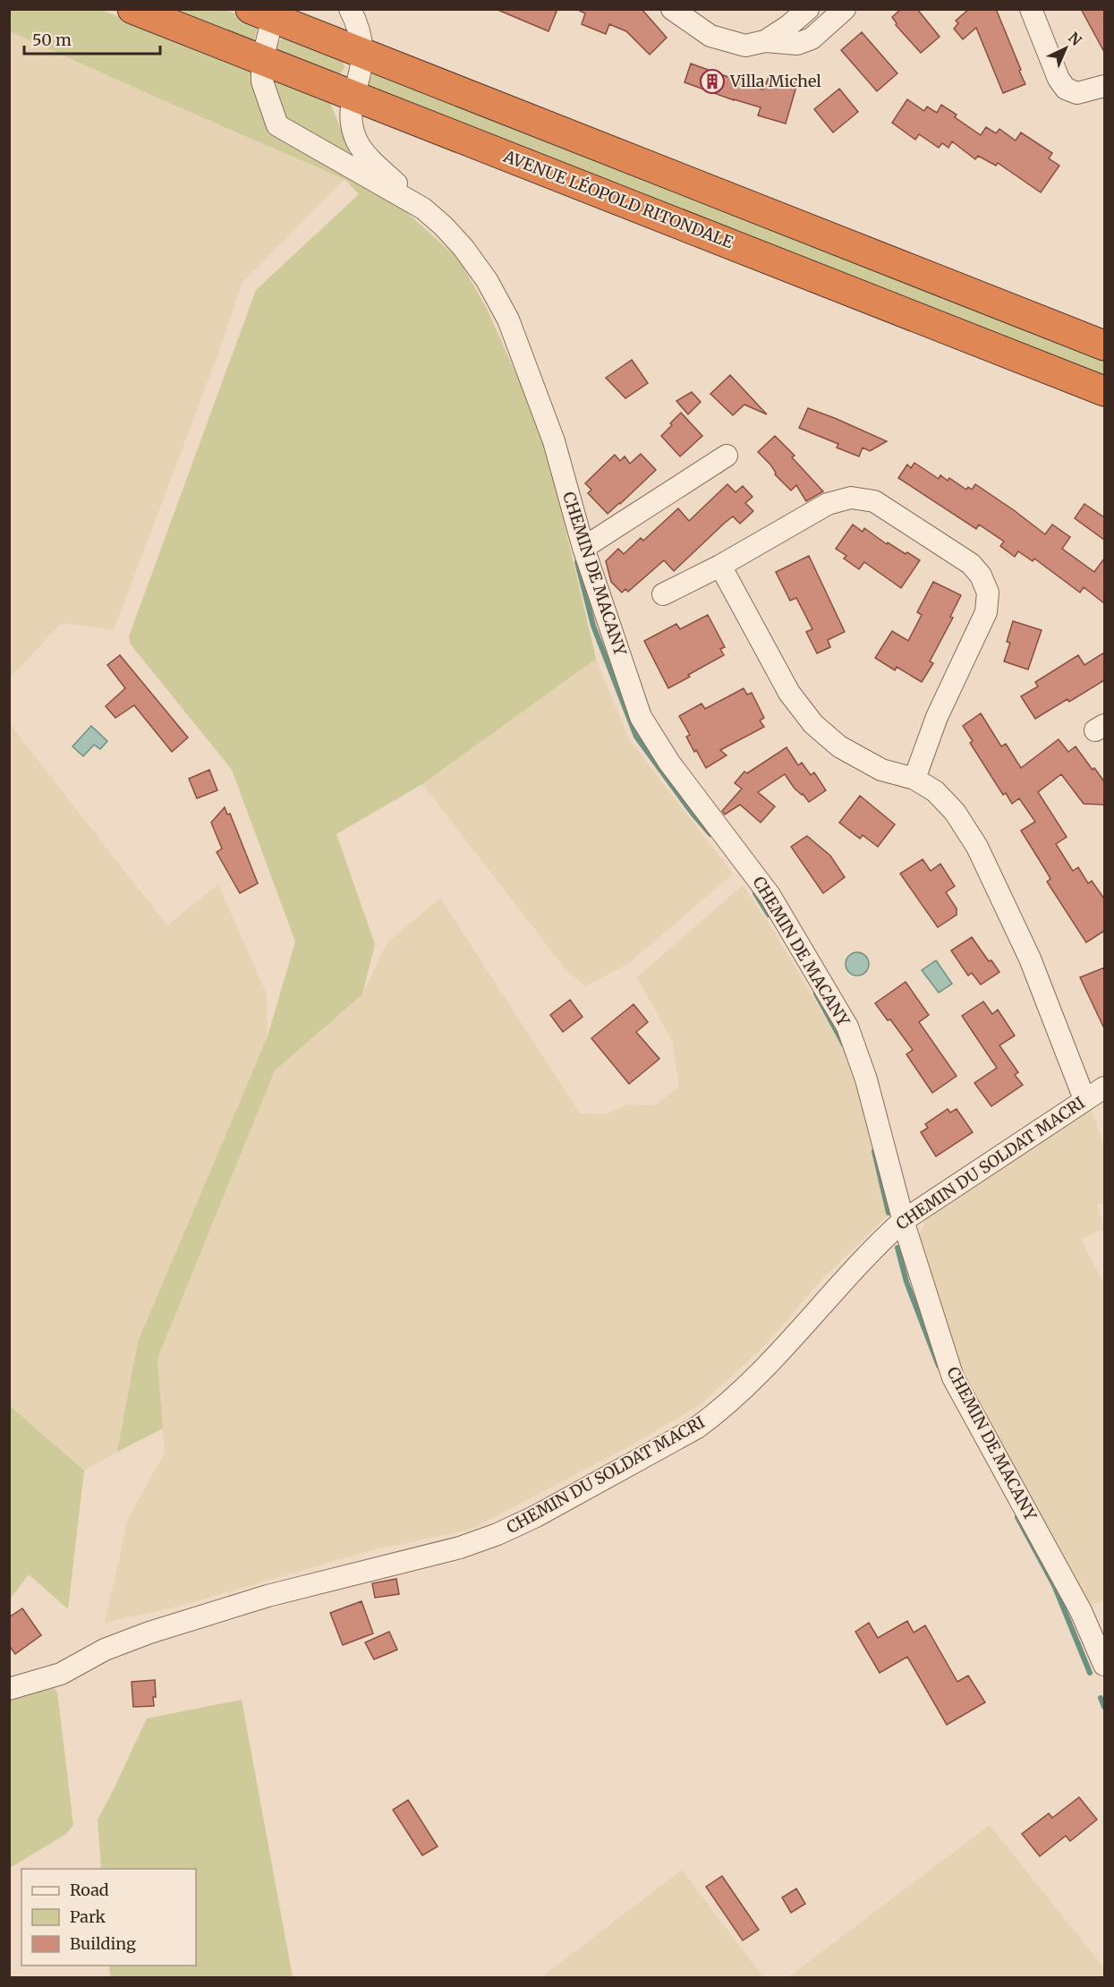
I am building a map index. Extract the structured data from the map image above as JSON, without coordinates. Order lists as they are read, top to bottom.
{
  "streets": {
    "highway": ["AVENUE LÉOPOLD RITONDALE"],
    "street": ["CHEMIN DE MACANY", "CHEMIN DU SOLDAT MACRI"]
  },
  "crossings": [
    ["AVENUE LÉOPOLD RITONDALE", "CHEMIN DE MACANY"],
    ["CHEMIN DE MACANY", "CHEMIN DU SOLDAT MACRI"]
  ],
  "places": {
    "building": ["Villa Michel"]
  },
  "legend": ["Road", "Park", "Building"],
  "scale_bar": "50 m",
  "north": "top right"
}
